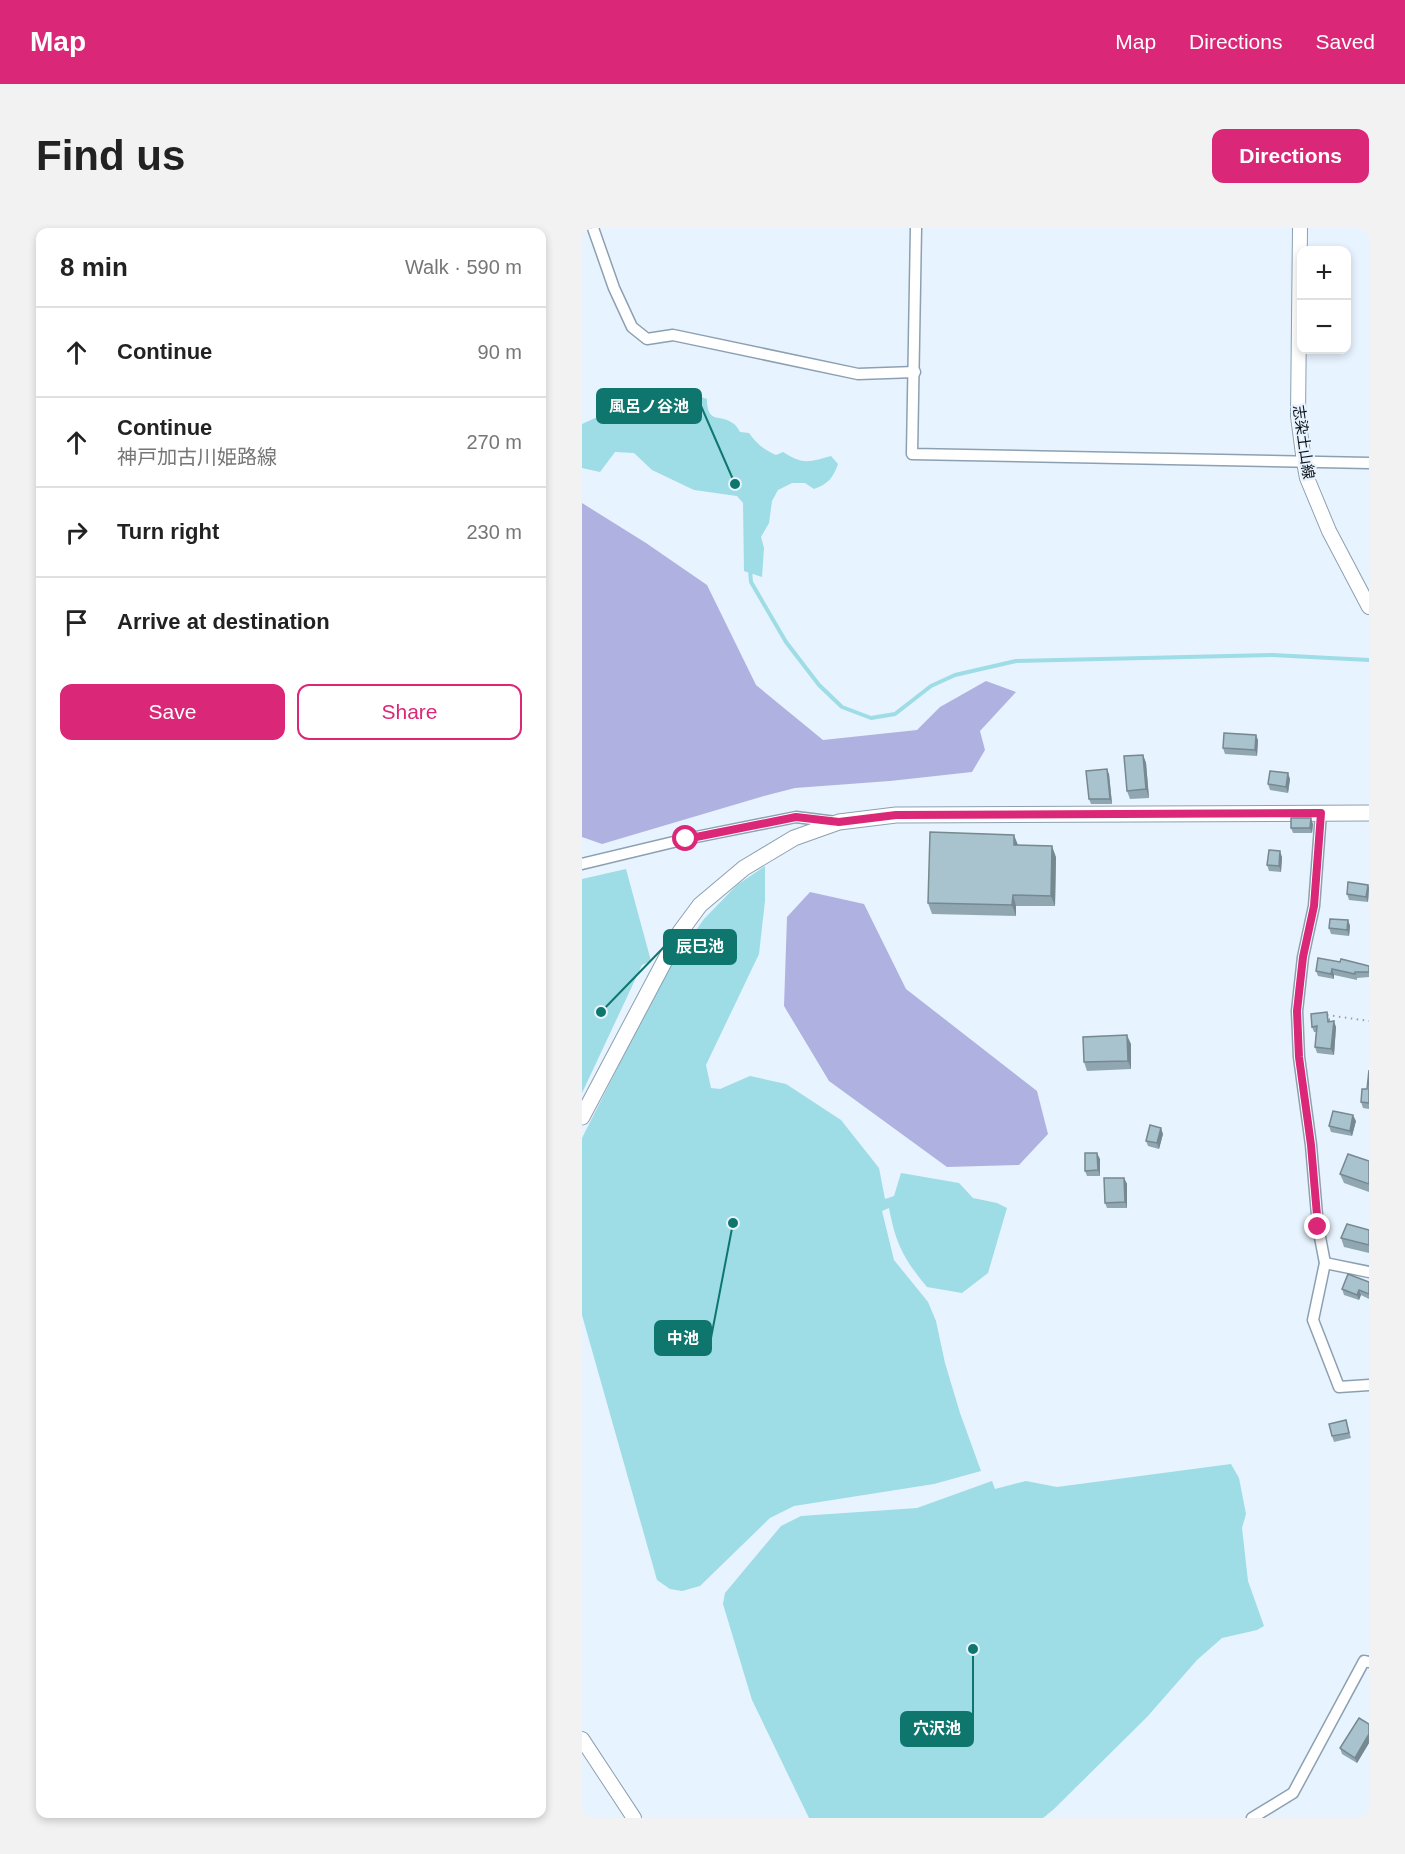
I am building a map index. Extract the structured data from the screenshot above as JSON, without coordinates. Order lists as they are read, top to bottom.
{
  "streets": {
    "main road": ["志染土山線"]
  },
  "places": [
    "風呂ノ谷池",
    "辰巳池",
    "中池",
    "穴沢池"
  ],
  "page": {
    "header": "Map",
    "nav": ["Map", "Directions", "Saved"],
    "buttons": [
      "Directions",
      ["Save", "Share"]
    ],
    "title": "Find us",
    "heading": ["8 min", "Walk · 590 m"],
    "map_buttons": ["+", "−"],
    "list": [
      ["Continue", "90 m"],
      ["Continue", "神戸加古川姫路線", "270 m"],
      ["Turn right", "230 m"],
      "Arrive at destination"
    ]
  }
}
